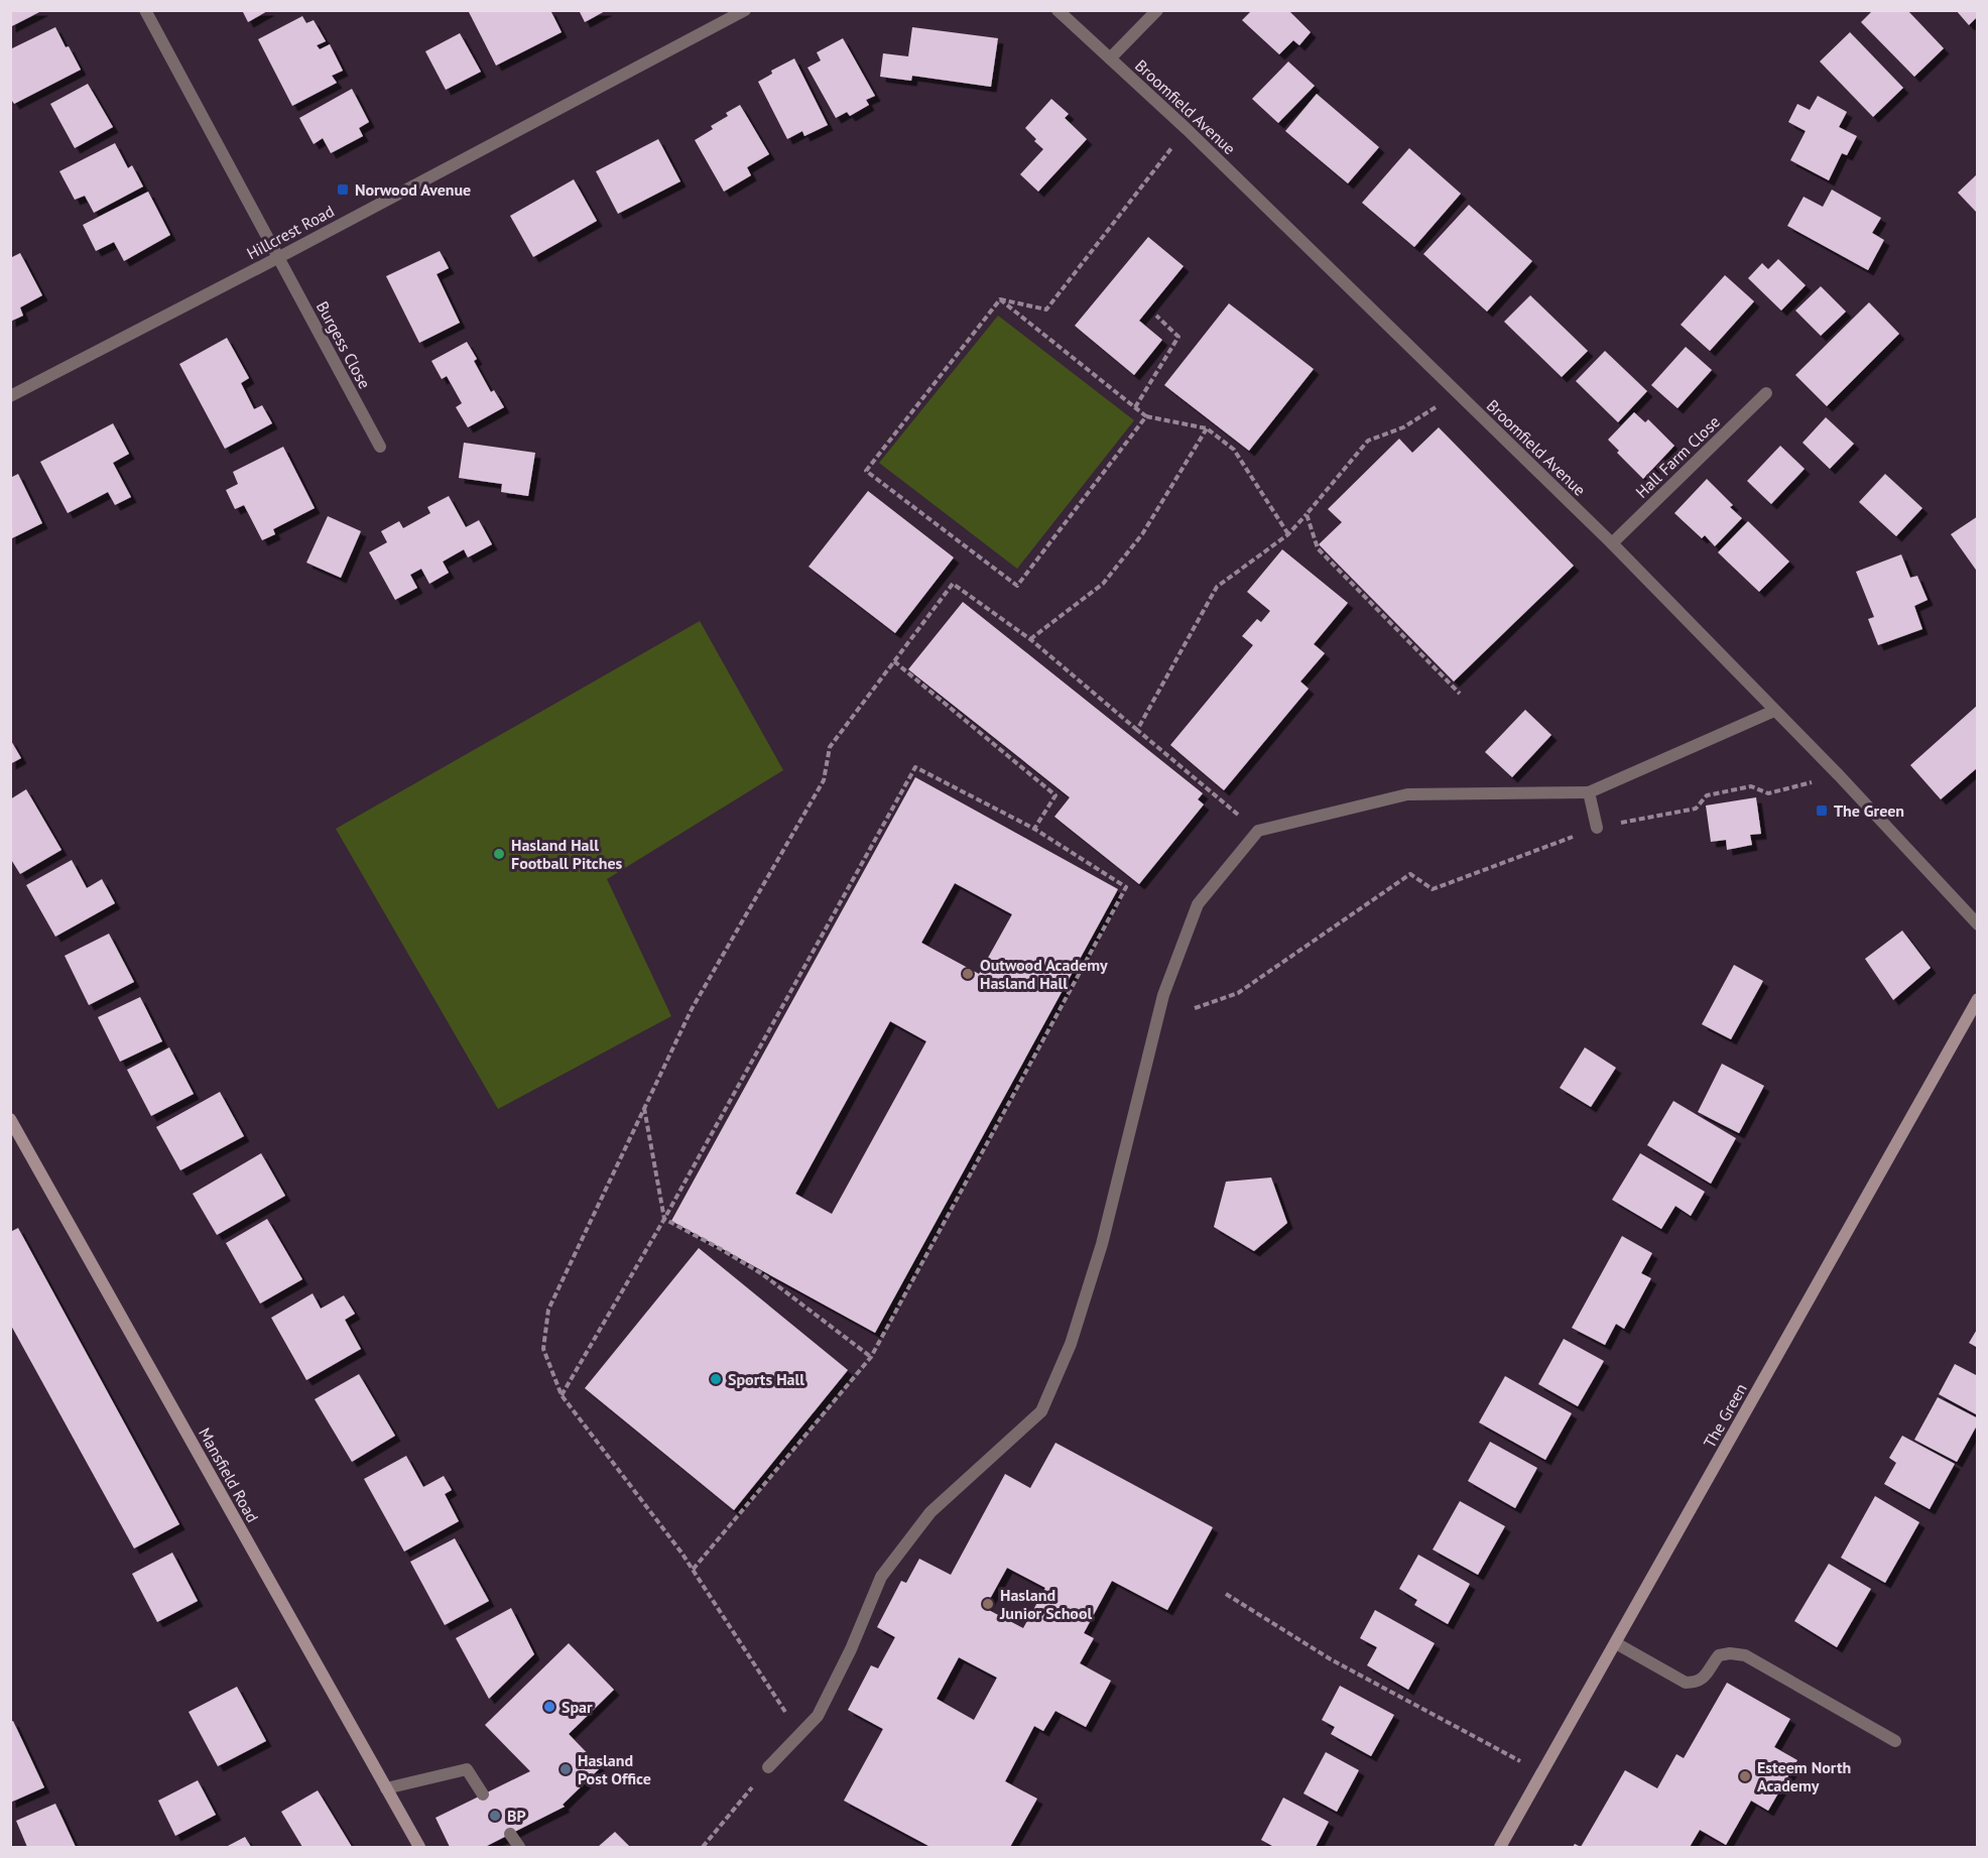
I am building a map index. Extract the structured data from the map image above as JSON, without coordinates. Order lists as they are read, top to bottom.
{
  "streets": {
    "main road": ["The Green", "Mansfield Road"],
    "street": [
      "Broomfield Avenue",
      "Hillcrest Road",
      "Burgess Close",
      "Hall Farm Close"
    ]
  },
  "crossings": [
    ["Broomfield Avenue", "Hall Farm Close"],
    ["Hillcrest Road", "Burgess Close"]
  ],
  "places": {
    "transit": ["Norwood Avenue", "The Green"],
    "other": [
      "Hasland Hall Football Pitches",
      "Outwood Academy Hasland Hall",
      "Sports Hall",
      "Hasland Junior School",
      "Spar",
      "Hasland Post Office",
      "Esteem North Academy",
      "BP"
    ]
  }
}
